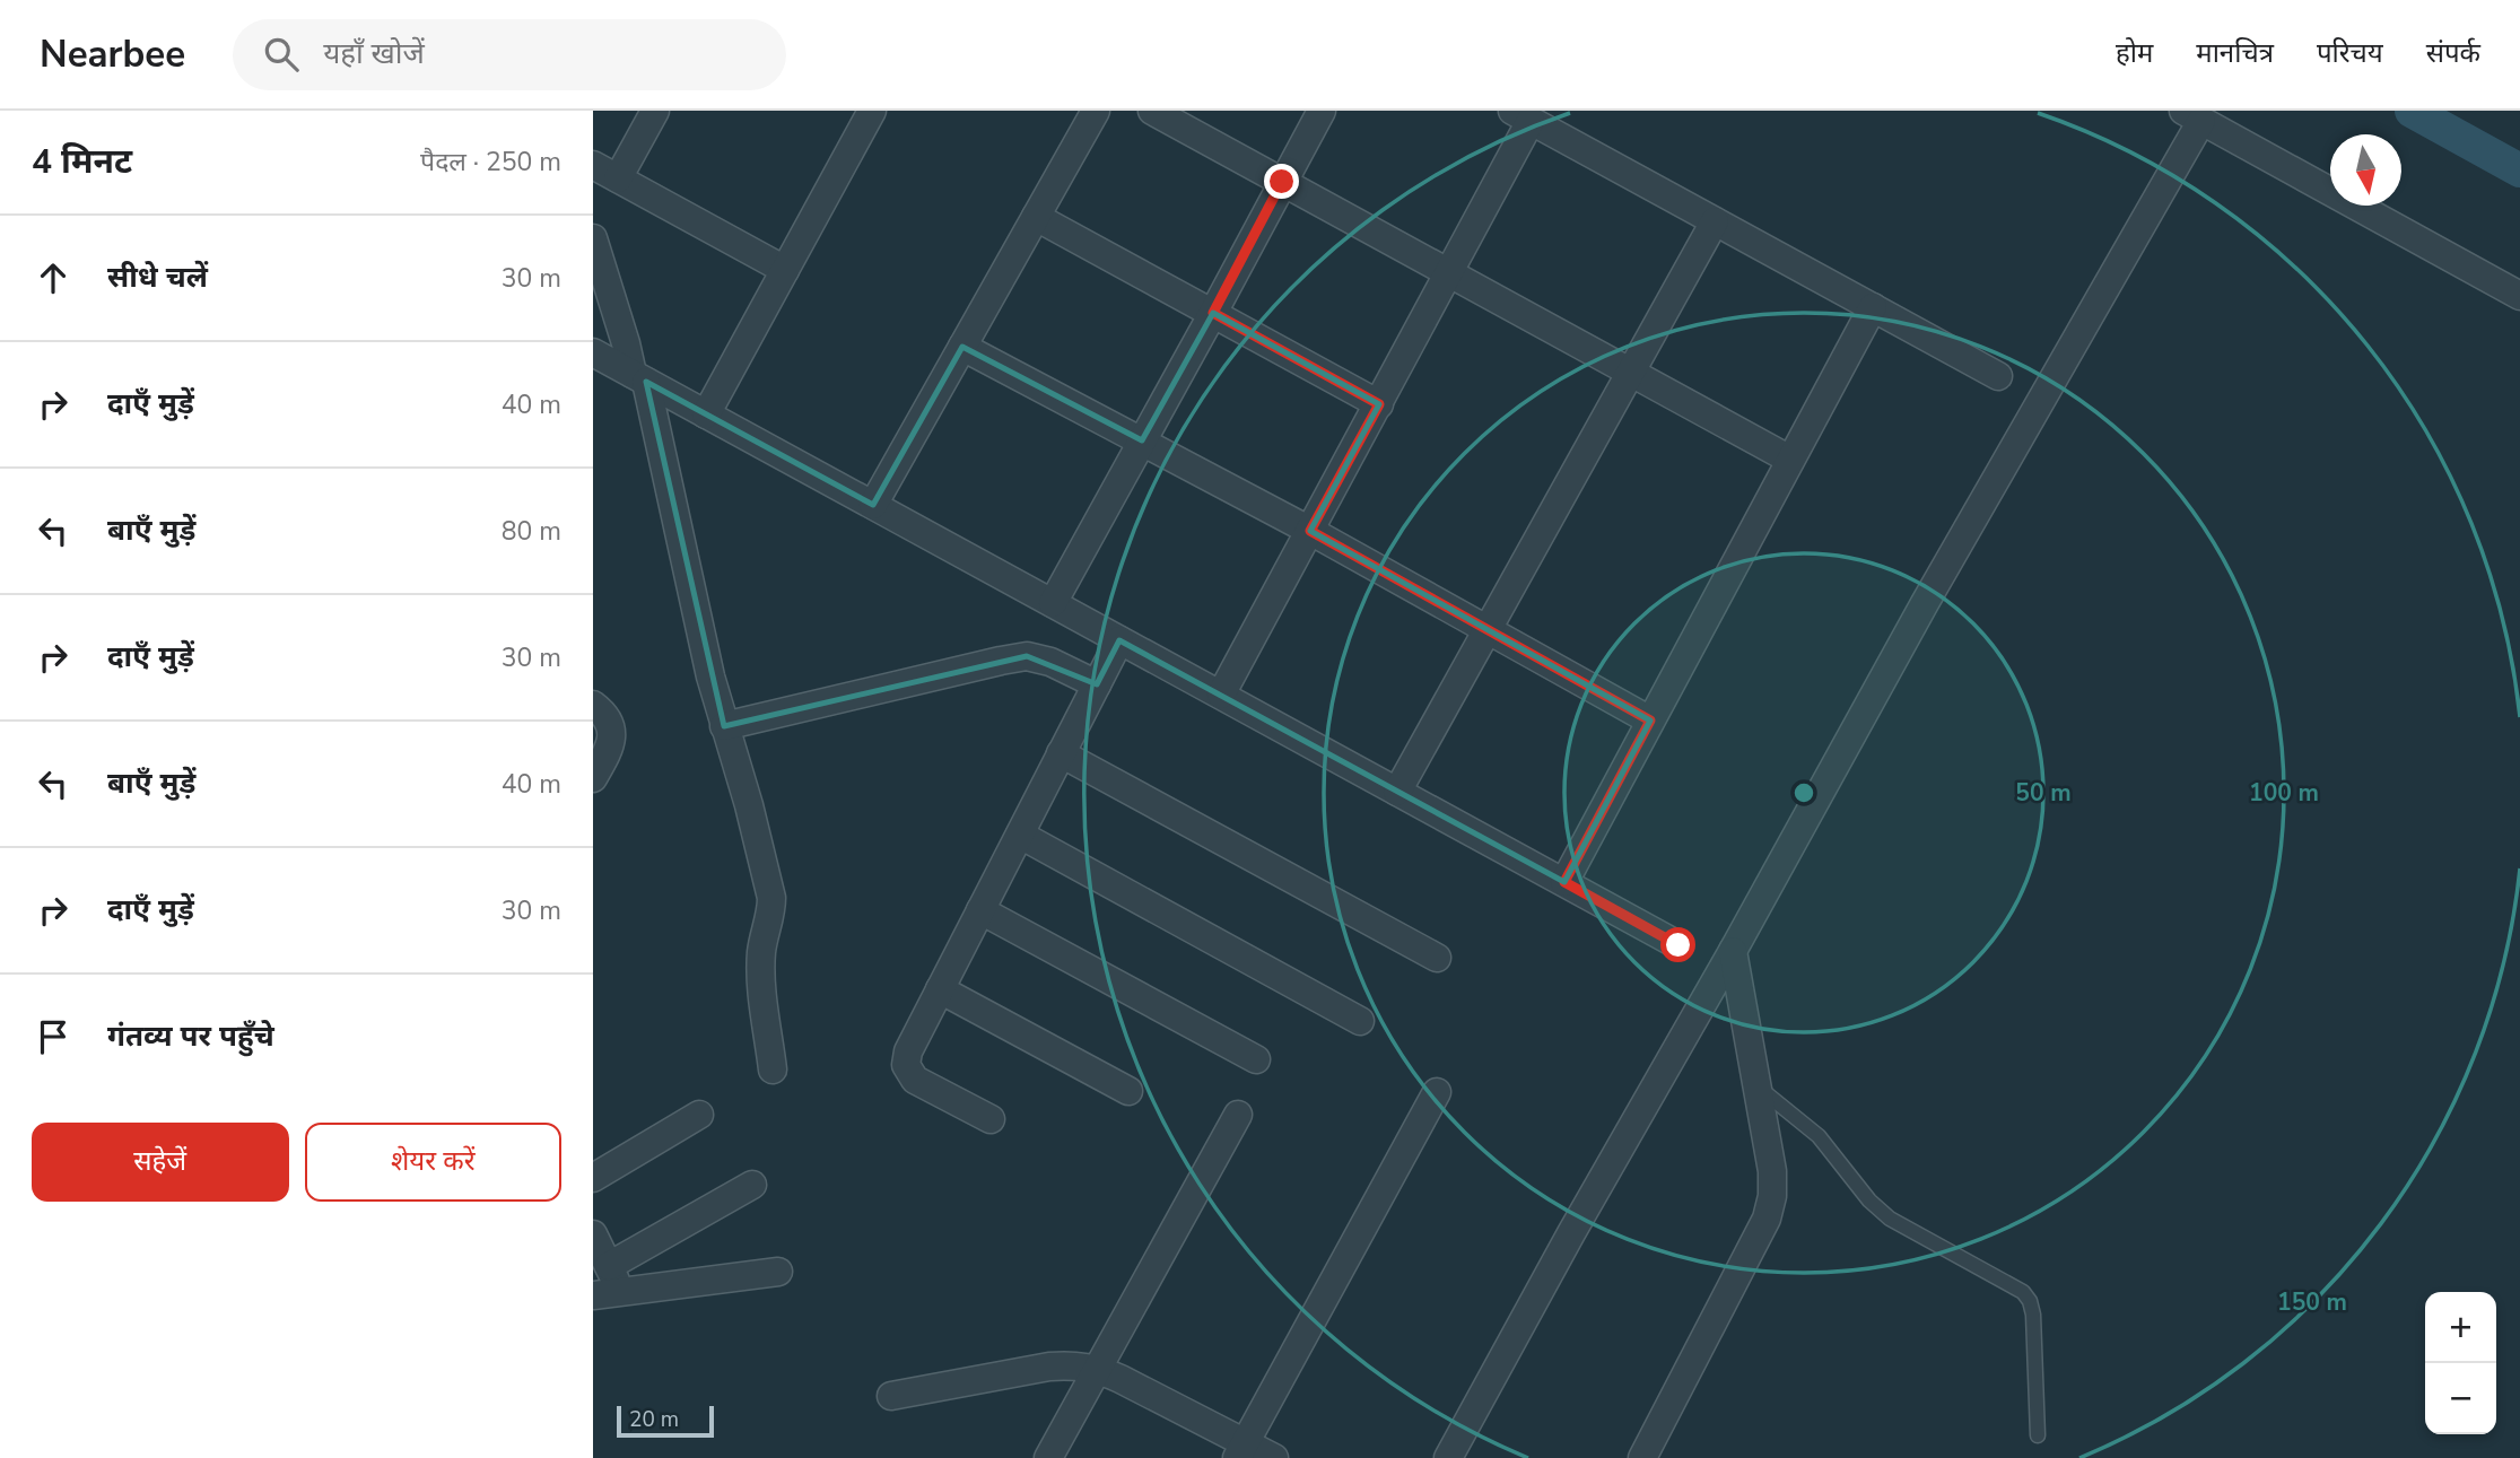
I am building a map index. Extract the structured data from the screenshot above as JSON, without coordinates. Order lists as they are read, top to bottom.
{
  "scale_bar": "20 m",
  "north": "bottom",
  "page": {
    "header": "Nearbee",
    "search": "यहाँ खोजें",
    "nav": [
      "होम",
      "मानचित्र",
      "परिचय",
      "संपर्क"
    ],
    "heading": ["4 मिनट", "पैदल · 250 m"],
    "list": [
      ["सीधे चलें", "30 m"],
      ["दाएँ मुड़ें", "40 m"],
      ["बाएँ मुड़ें", "80 m"],
      ["दाएँ मुड़ें", "30 m"],
      ["बाएँ मुड़ें", "40 m"],
      ["दाएँ मुड़ें", "30 m"],
      "गंतव्य पर पहुँचे"
    ],
    "buttons": ["सहेजें", "शेयर करें"],
    "map_buttons": ["+", "−"],
    "scale": "20 m"
  },
  "rings": ["50 m", "100 m", "150 m"]
}
